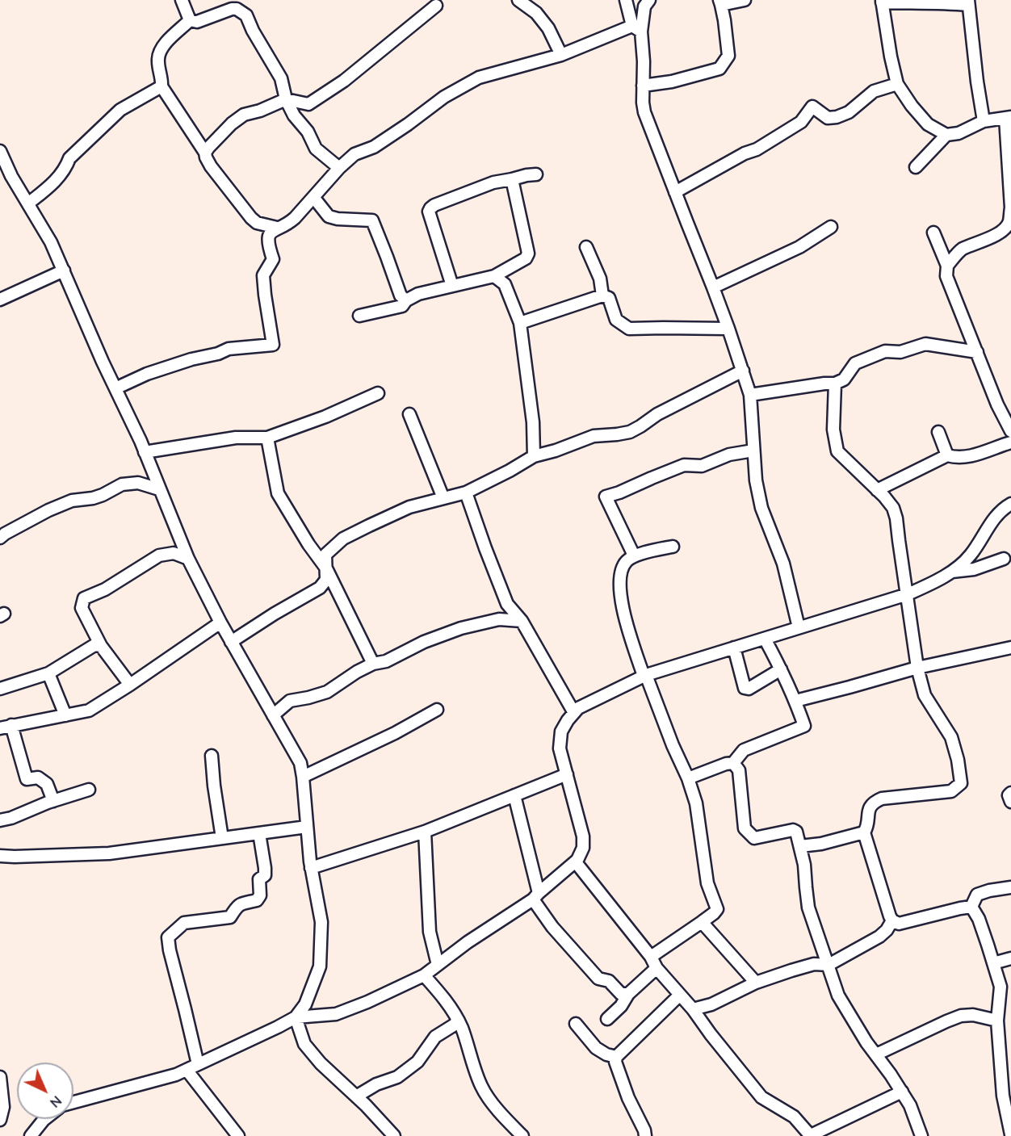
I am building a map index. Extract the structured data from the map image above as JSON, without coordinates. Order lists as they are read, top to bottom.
{
  "north": "bottom right"
}
